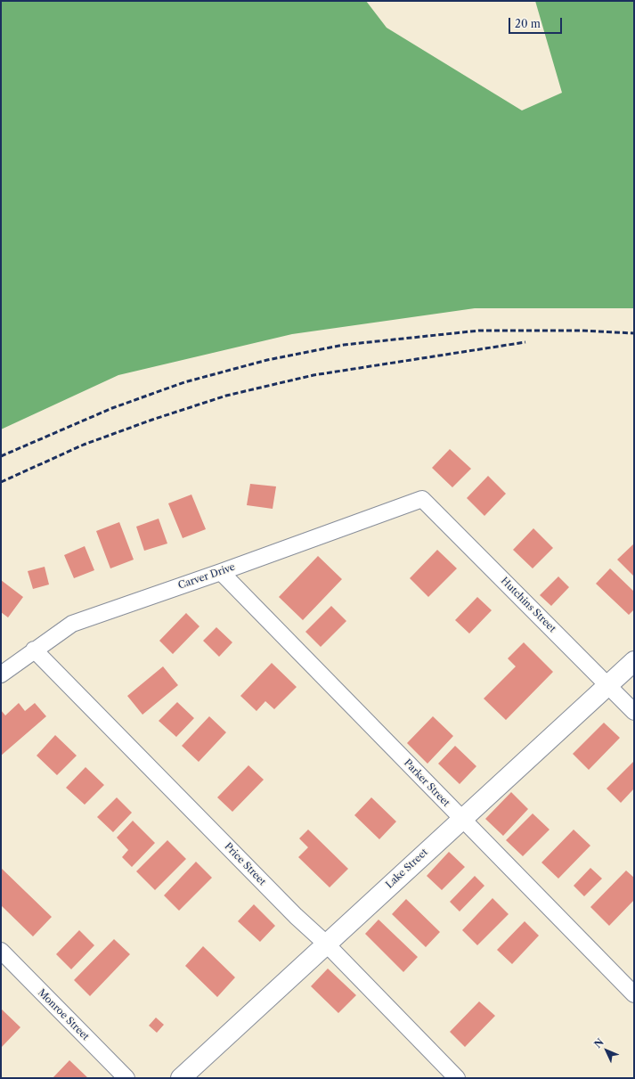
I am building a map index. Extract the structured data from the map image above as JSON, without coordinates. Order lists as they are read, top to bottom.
{
  "streets": {
    "street": [
      "Carver Drive",
      "Hutchins Street",
      "Parker Street",
      "Price Street",
      "Lake Street",
      "Monroe Street"
    ]
  },
  "crossings": [
    ["Carver Drive", "Hutchins Street"],
    ["Carver Drive", "Parker Street"],
    ["Carver Drive", "Price Street"],
    ["Hutchins Street", "Lake Street"],
    ["Parker Street", "Lake Street"],
    ["Price Street", "Lake Street"]
  ],
  "scale_bar": "20 m",
  "north": "top left"
}
